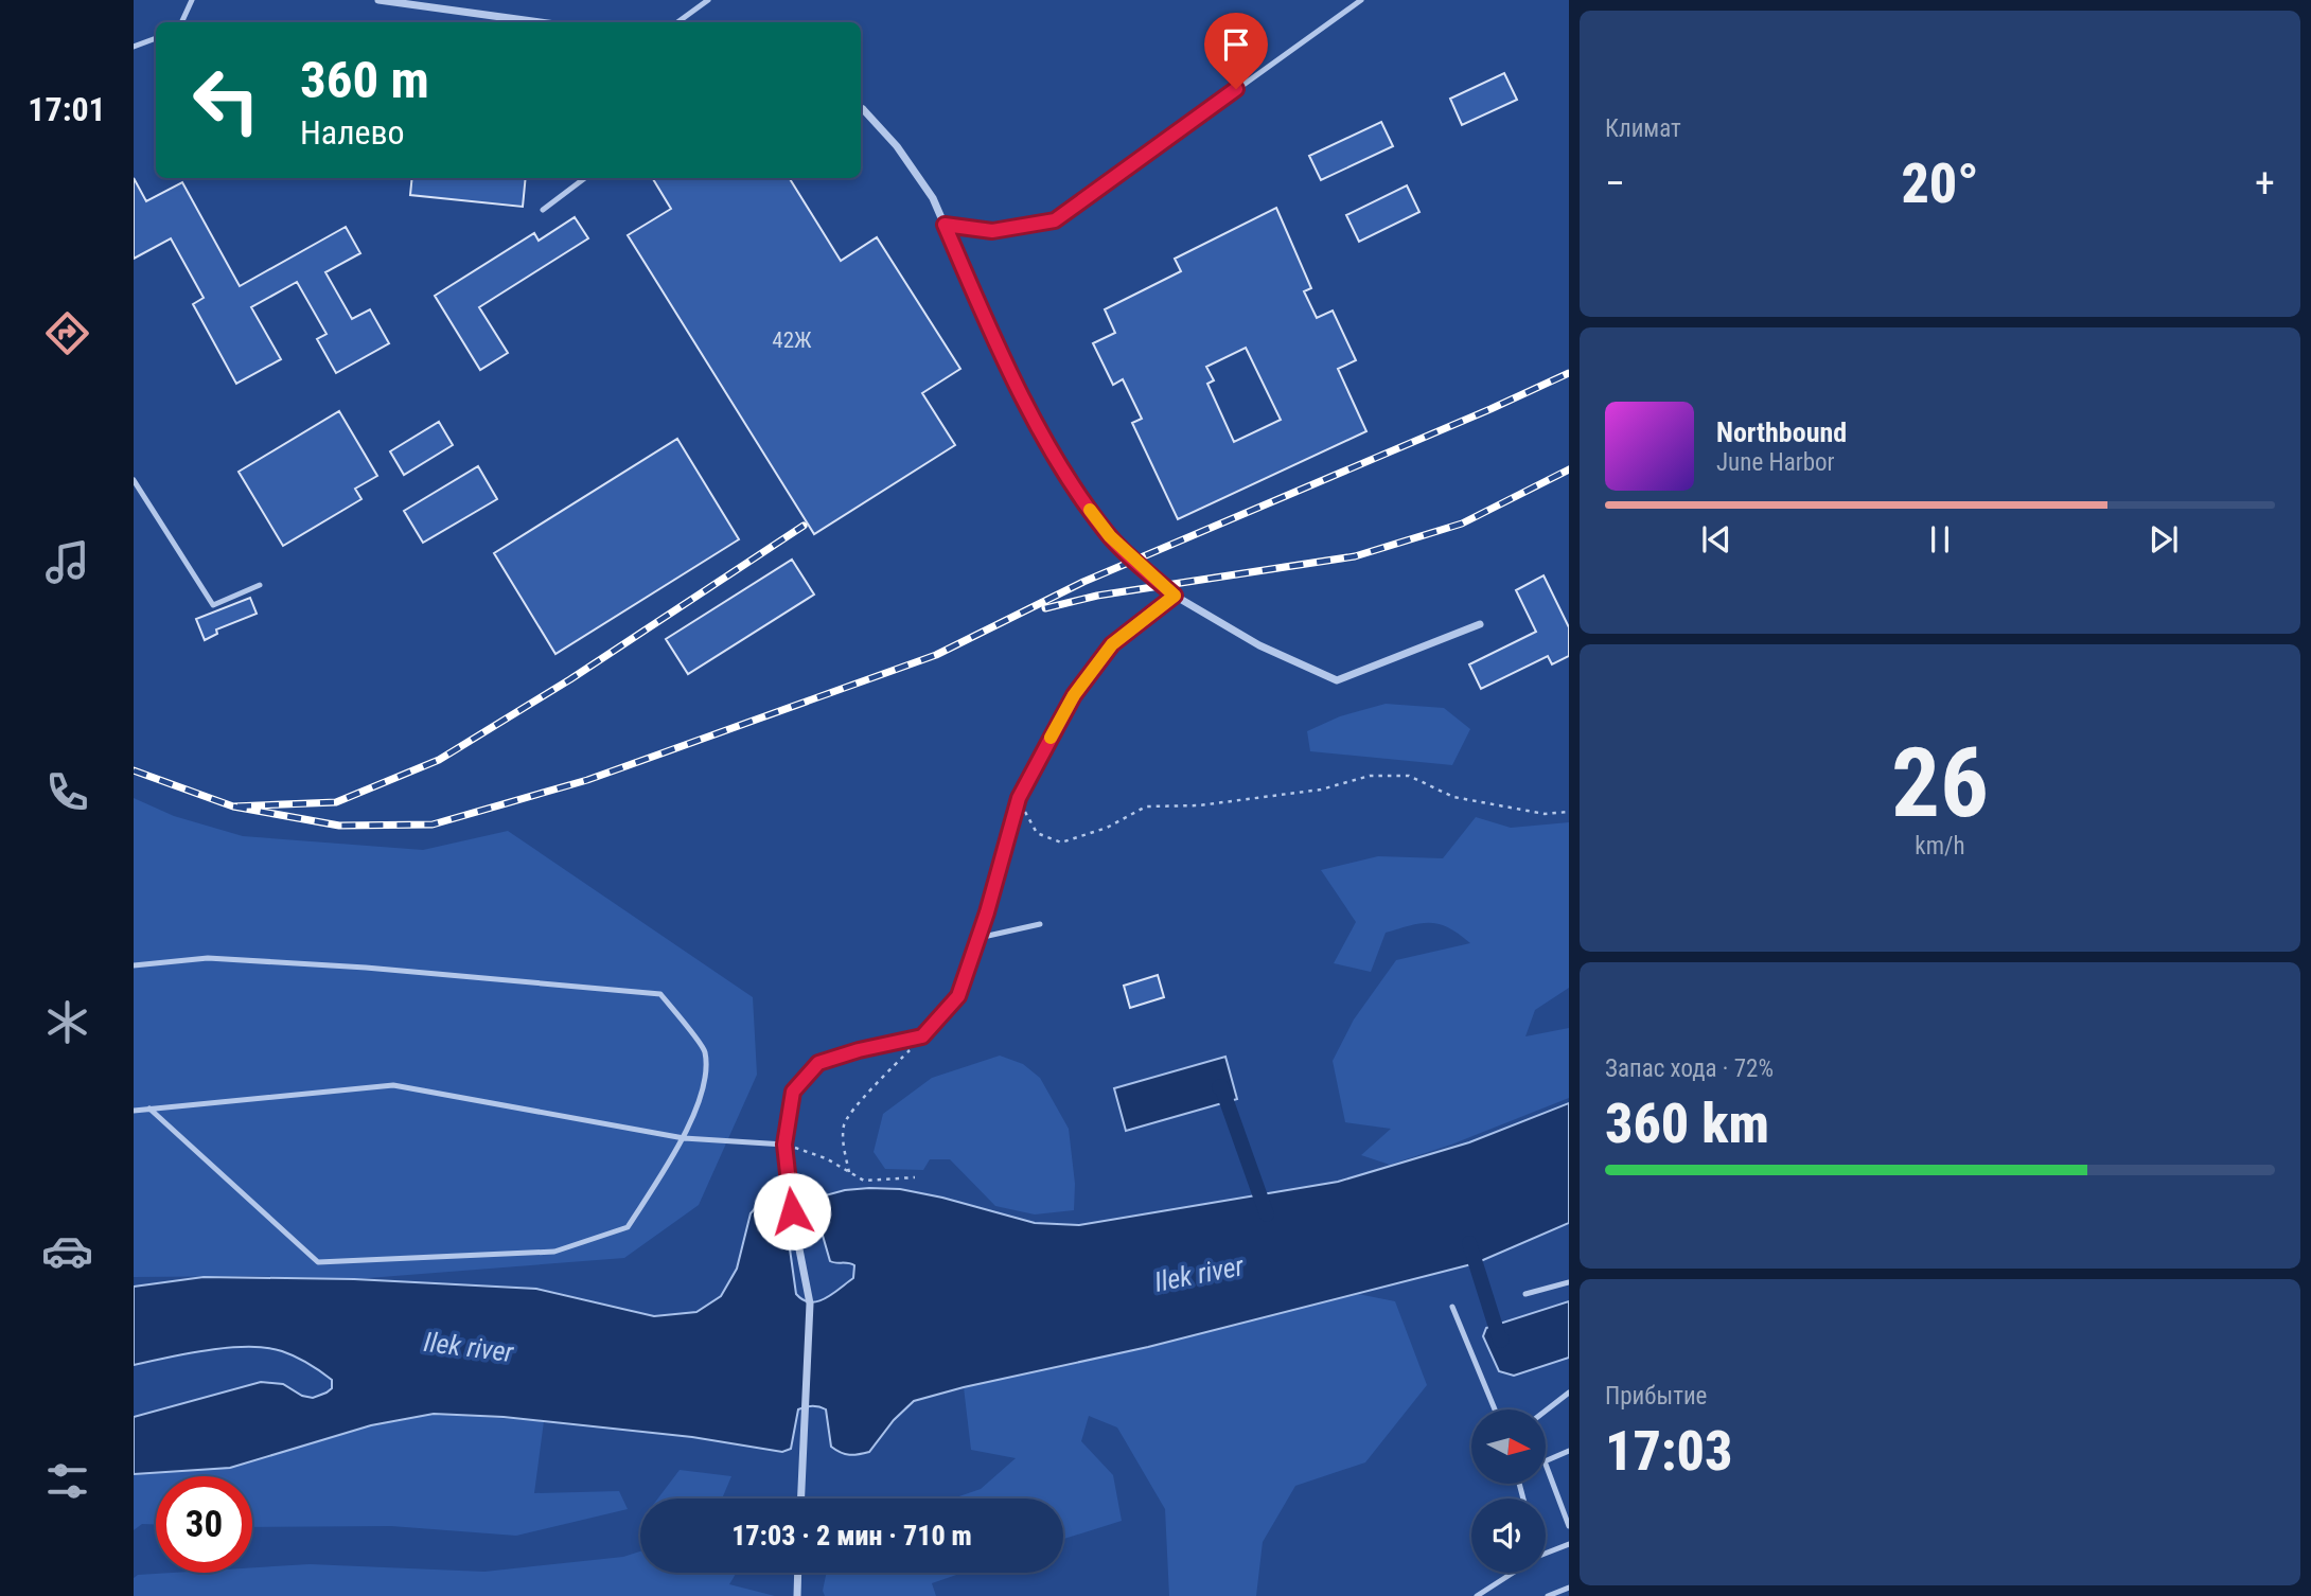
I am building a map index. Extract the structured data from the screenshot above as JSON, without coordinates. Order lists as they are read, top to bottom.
{
  "water": ["Ilek river"],
  "house_numbers": ["42Ж"],
  "north": "right",
  "page": {
    "tabs": "17:01",
    "tile": [
      "Климат",
      ["26", "km/h"],
      ["Запас хода · 72%", "360 km"],
      ["Прибытие", "17:03"]
    ],
    "turn": ["360 m", "Налево"],
    "heat": ["−", "20°", "+"],
    "song": ["Northbound", "June Harbor"],
    "limit": "30",
    "trip": "17:03 · 2 мин · 710 m"
  }
}
